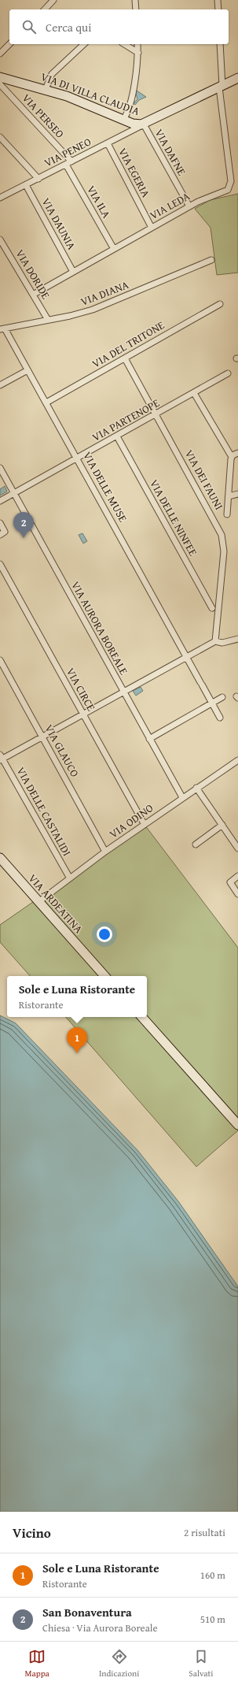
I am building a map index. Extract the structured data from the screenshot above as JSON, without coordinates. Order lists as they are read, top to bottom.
{
  "streets": {
    "main road": ["VIA DI VILLA CLAUDIA", "VIA ARDEATINA"],
    "street": [
      "VIA PERSEO",
      "VIA PENEO",
      "VIA DAFNE",
      "VIA EGERIA",
      "VIA ILA",
      "VIA LEDA",
      "VIA DAUNIA",
      "VIA DORIDE",
      "VIA DIANA",
      "VIA DEL TRITONE",
      "VIA PARTENOPE",
      "VIA DEI FAUNI",
      "VIA DELLE MUSE",
      "VIA DELLE NINFEE",
      "VIA AURORA BOREALE",
      "VIA CIRCE",
      "VIA GLAUCO",
      "VIA DELLE CASTALIDI",
      "VIA ODINO"
    ]
  },
  "crossings": [
    ["VIA DI VILLA CLAUDIA", "VIA PENEO"],
    ["VIA DI VILLA CLAUDIA", "VIA DAFNE"],
    ["VIA DI VILLA CLAUDIA", "VIA LEDA"],
    ["VIA PERSEO", "VIA PENEO"],
    ["VIA PENEO", "VIA DAFNE"],
    ["VIA PENEO", "VIA EGERIA"],
    ["VIA PENEO", "VIA ILA"],
    ["VIA PENEO", "VIA DAUNIA"],
    ["VIA DAFNE", "VIA LEDA"],
    ["VIA EGERIA", "VIA LEDA"],
    ["VIA ILA", "VIA LEDA"],
    ["VIA LEDA", "VIA DAUNIA"],
    ["VIA LEDA", "VIA DORIDE"],
    ["VIA DORIDE", "VIA DIANA"],
    ["VIA DIANA", "VIA DELLE MUSE"],
    ["VIA DEL TRITONE", "VIA DEI FAUNI"],
    ["VIA DEL TRITONE", "VIA DELLE MUSE"],
    ["VIA PARTENOPE", "VIA DEI FAUNI"],
    ["VIA PARTENOPE", "VIA DELLE MUSE"],
    ["VIA PARTENOPE", "VIA DELLE NINFEE"],
    ["VIA PARTENOPE", "VIA AURORA BOREALE"],
    ["VIA AURORA BOREALE", "VIA ODINO"],
    ["VIA CIRCE", "VIA ODINO"],
    ["VIA GLAUCO", "VIA ODINO"],
    ["VIA DELLE CASTALIDI", "VIA ODINO"],
    ["VIA ODINO", "VIA ARDEATINA"]
  ],
  "page": {
    "search": "Cerca qui",
    "pins": ["2", "1"],
    "popup": ["Sole e Luna Ristorante", "Ristorante"],
    "heading": ["Vicino", "2 risultati"],
    "list": [
      {
        "mark": "1",
        "name": "Sole e Luna Ristorante",
        "note": "Ristorante",
        "value": "160 m"
      },
      {
        "mark": "2",
        "name": "San Bonaventura",
        "note": "Chiesa · Via Aurora Boreale",
        "value": "510 m"
      }
    ],
    "nav": ["Mappa", "Indicazioni", "Salvati"]
  }
}
